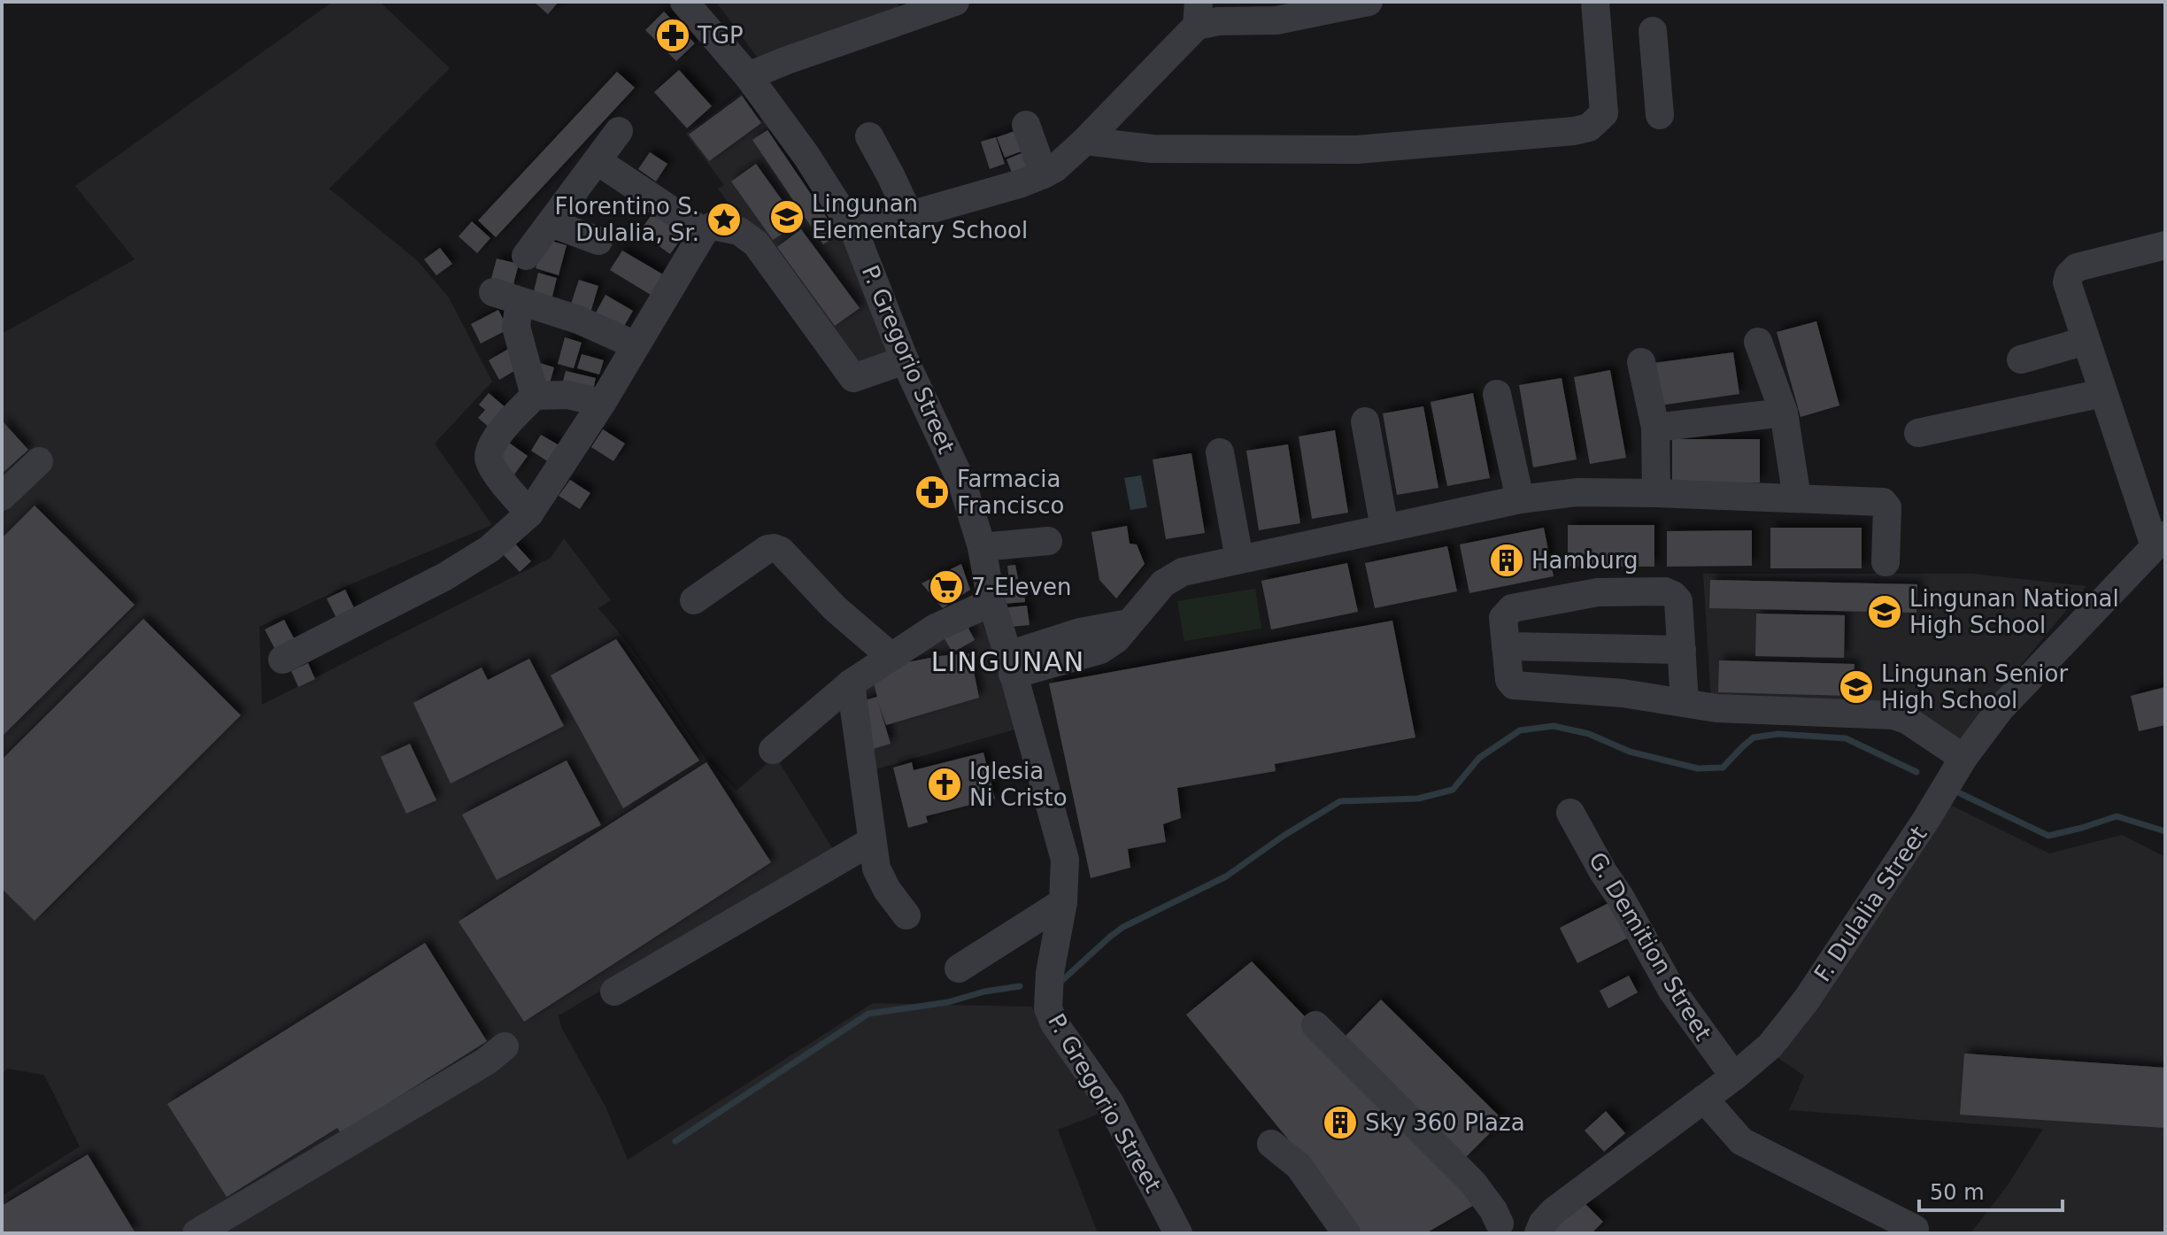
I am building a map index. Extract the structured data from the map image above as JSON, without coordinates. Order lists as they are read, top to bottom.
{
  "streets": {
    "street": ["P. Gregorio Street", "F. Dulalia Street", "G. Demition Street"]
  },
  "crossings": [
    ["F. Dulalia Street", "G. Demition Street"]
  ],
  "districts": ["LINGUNAN"],
  "places": {
    "pharmacy": ["TGP", "Farmacia Francisco"],
    "school or university": ["Lingunan Elementary School", "Lingunan National High School", "Lingunan Senior High School"],
    "place": ["Florentino S. Dulalia, Sr."],
    "building": ["Hamburg", "Sky 360 Plaza"],
    "supermarket": ["7-Eleven"],
    "church": ["Iglesia Ni Cristo"]
  },
  "scale_bar": "50 m"
}
